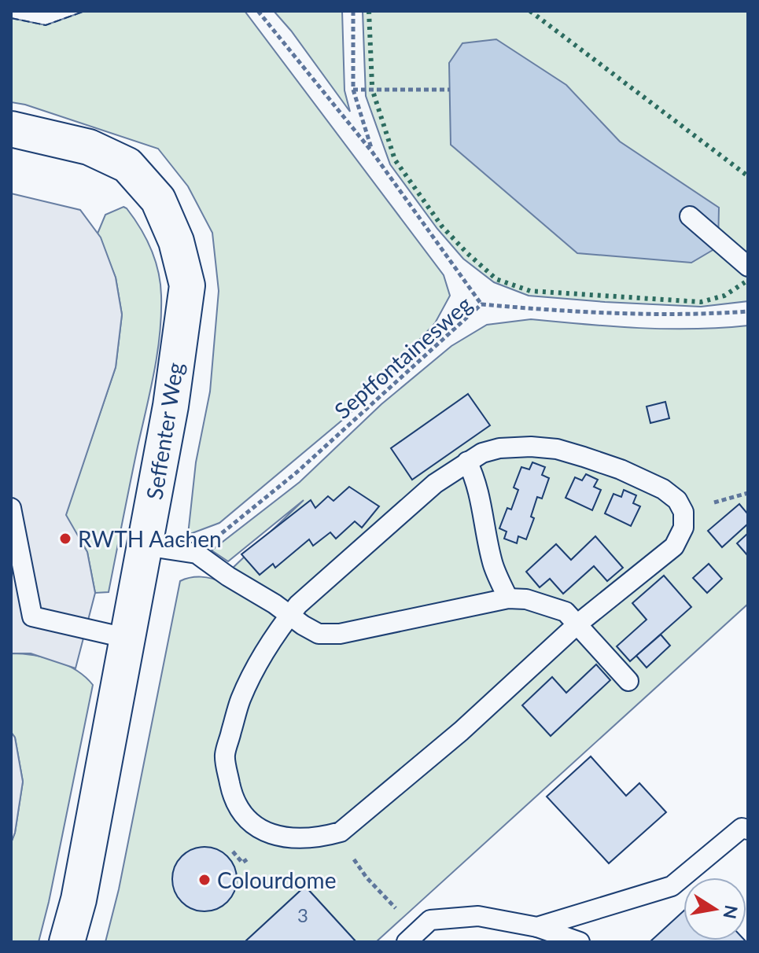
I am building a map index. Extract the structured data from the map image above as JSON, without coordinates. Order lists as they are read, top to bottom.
{
  "streets": {
    "street": ["Seffenter Weg"],
    "path": ["Septfontainesweg"]
  },
  "places": ["RWTH Aachen", "Colourdome"],
  "house_numbers": ["3"],
  "north": "right"
}
